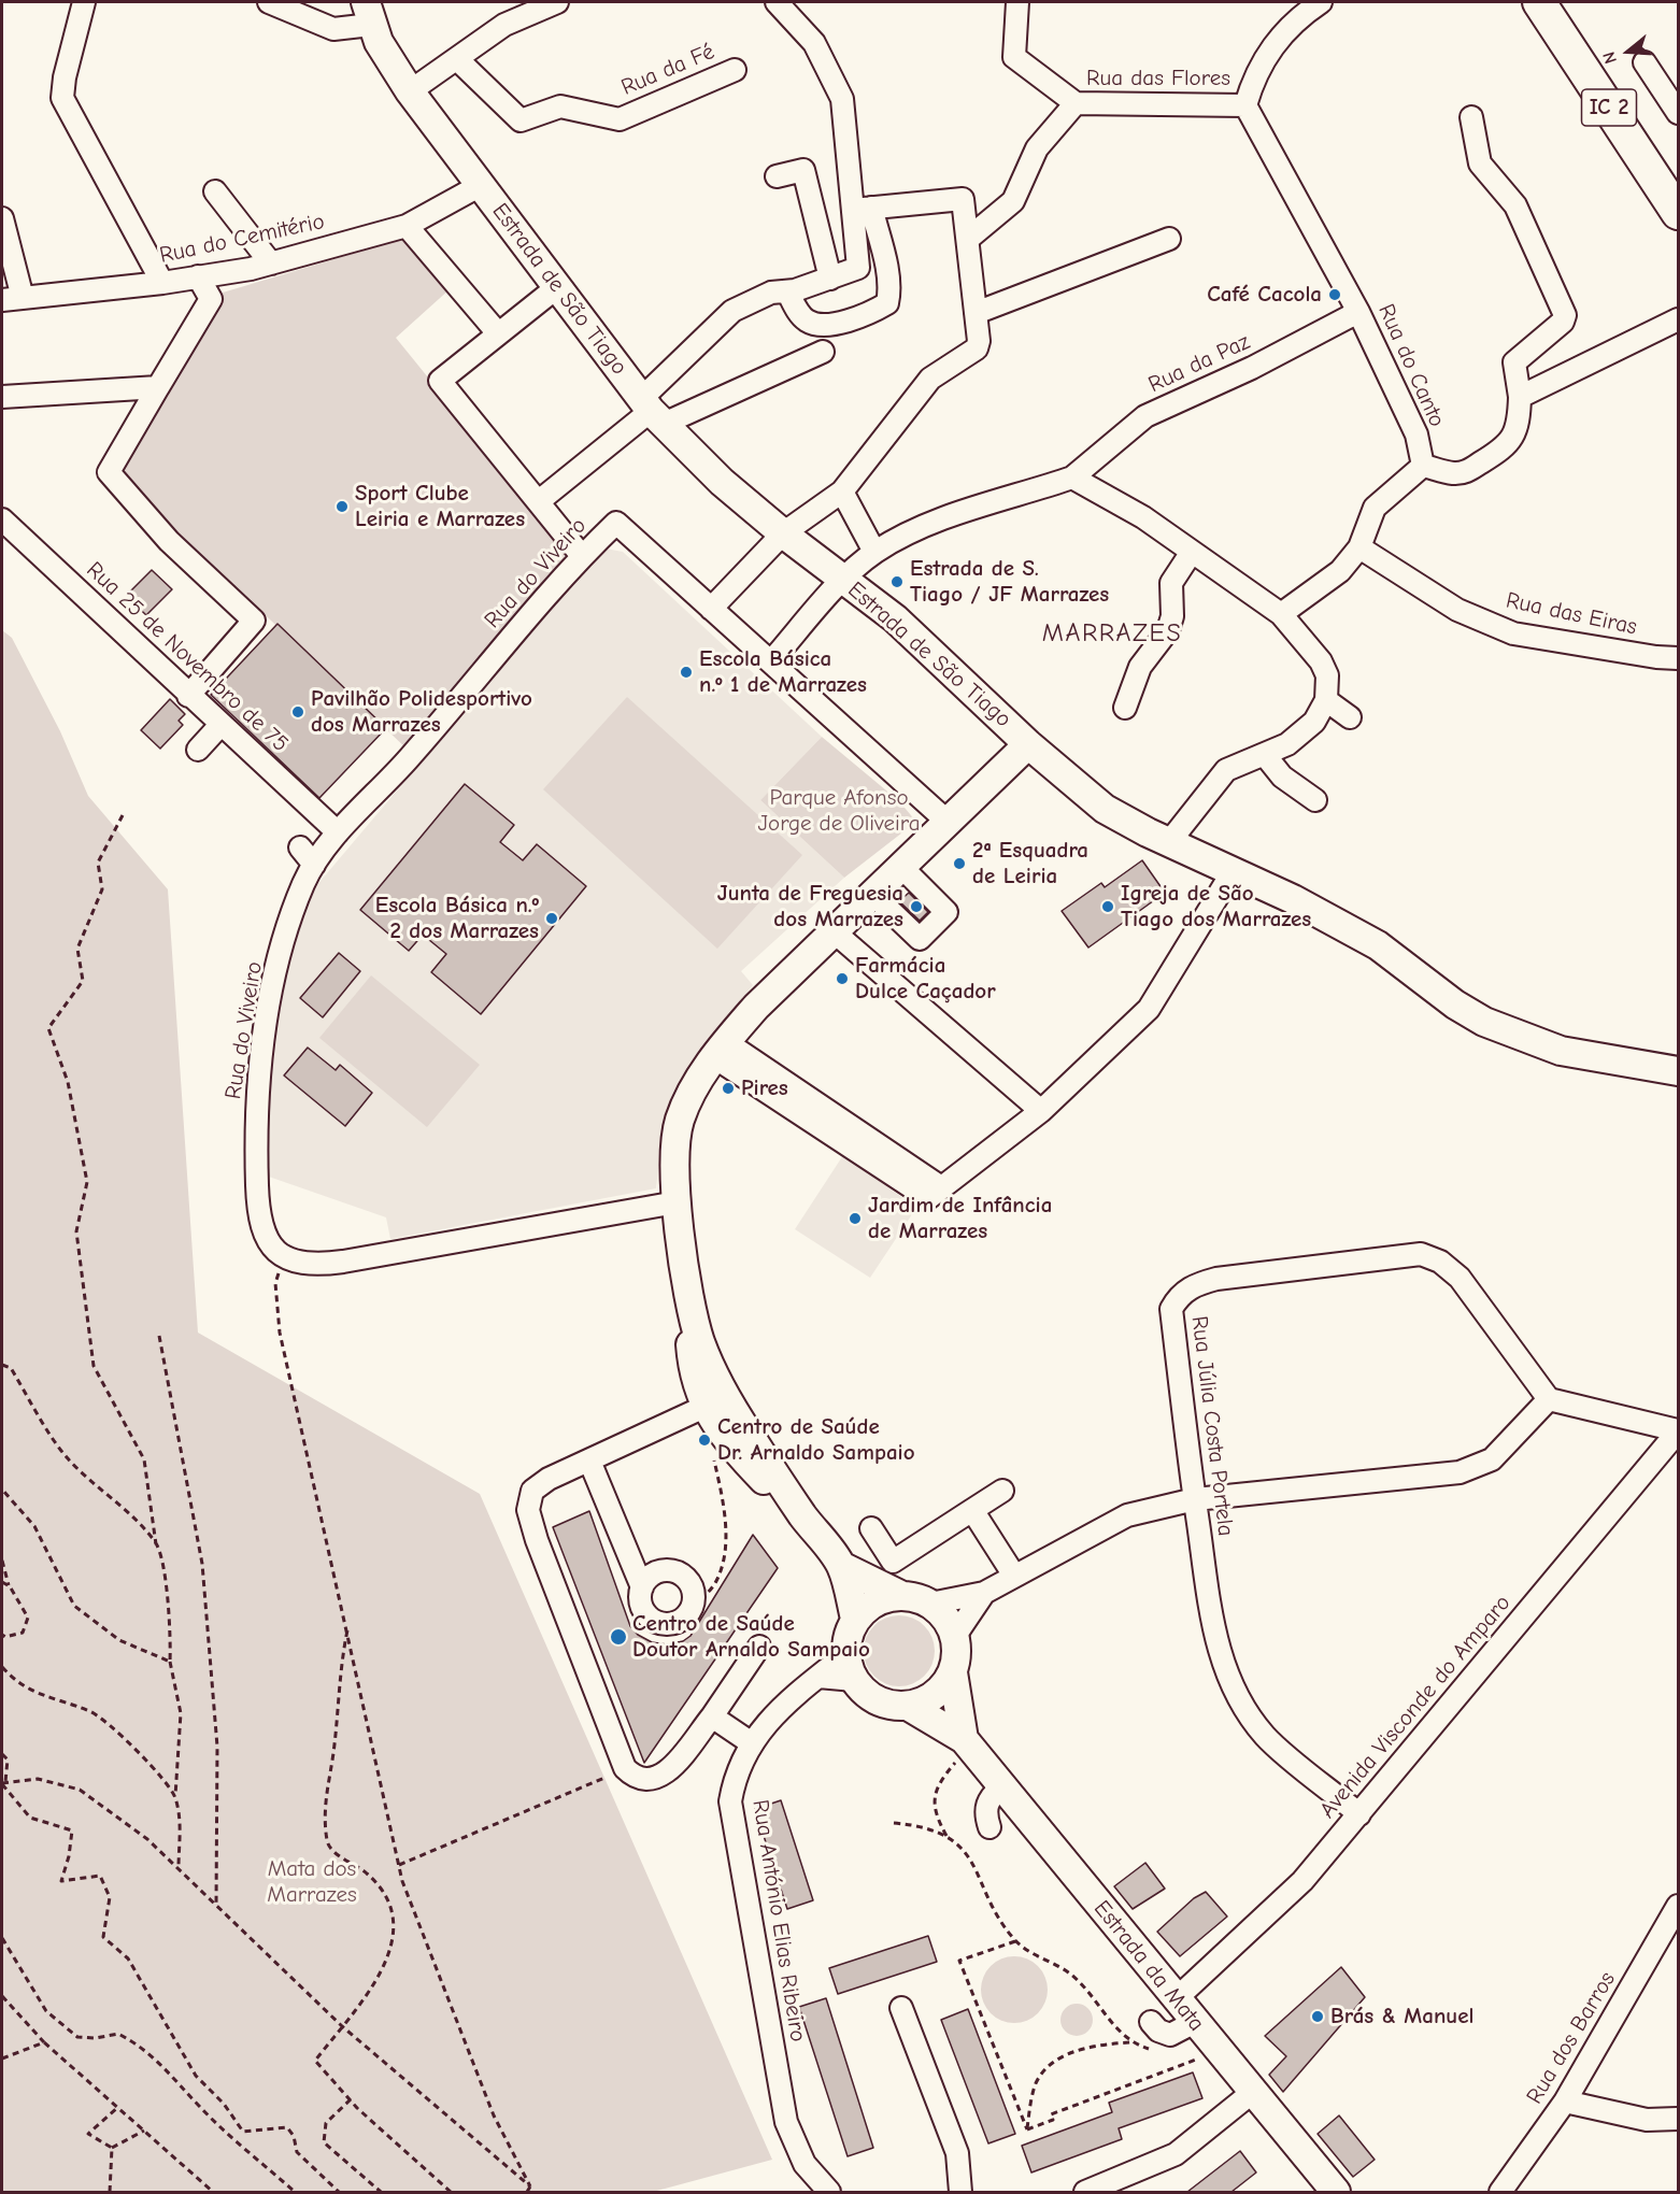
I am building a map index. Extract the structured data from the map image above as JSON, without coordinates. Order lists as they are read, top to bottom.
{
  "streets": {
    "highway": ["IC 2"],
    "main road": ["Estrada de São Tiago", "Estrada da Mata"],
    "street": [
      "Rua da Fé",
      "Rua das Flores",
      "Rua do Cemitério",
      "Rua da Paz",
      "Rua do Canto",
      "Rua do Viveiro",
      "Rua das Eiras",
      "Rua 25 de Novembro de 75",
      "Rua Júlia Costa Portela",
      "Avenida Visconde do Amparo",
      "Rua António Elias Ribeiro",
      "Rua dos Barros"
    ]
  },
  "crossings": [
    ["Rua das Flores", "Rua do Canto"],
    ["Rua do Cemitério", "Estrada de São Tiago"],
    ["Rua da Paz", "Rua do Canto"],
    ["Rua do Viveiro", "Rua 25 de Novembro de 75"],
    ["Rua Júlia Costa Portela", "Avenida Visconde do Amparo"],
    ["Avenida Visconde do Amparo", "Estrada da Mata"],
    ["Rua António Elias Ribeiro", "Estrada da Mata"]
  ],
  "districts": ["MARRAZES"],
  "parks": ["Parque Afonso Jorge de Oliveira", "Mata dos Marrazes"],
  "places": [
    "Café Cacola",
    "Sport Clube Leiria e Marrazes",
    "Estrada de S. Tiago / JF Marrazes",
    "Escola Básica n.º 1 de Marrazes",
    "Pavilhão Polidesportivo dos Marrazes",
    "2ª Esquadra de Leiria",
    "Junta de Freguesia dos Marrazes",
    "Igreja de São Tiago dos Marrazes",
    "Escola Básica n.º 2 dos Marrazes",
    "Farmácia Dulce Caçador",
    "Pires",
    "Jardim de Infância de Marrazes",
    "Centro de Saúde Dr. Arnaldo Sampaio",
    "Centro de Saúde Doutor Arnaldo Sampaio",
    "Brás & Manuel"
  ],
  "north": "left"
}
